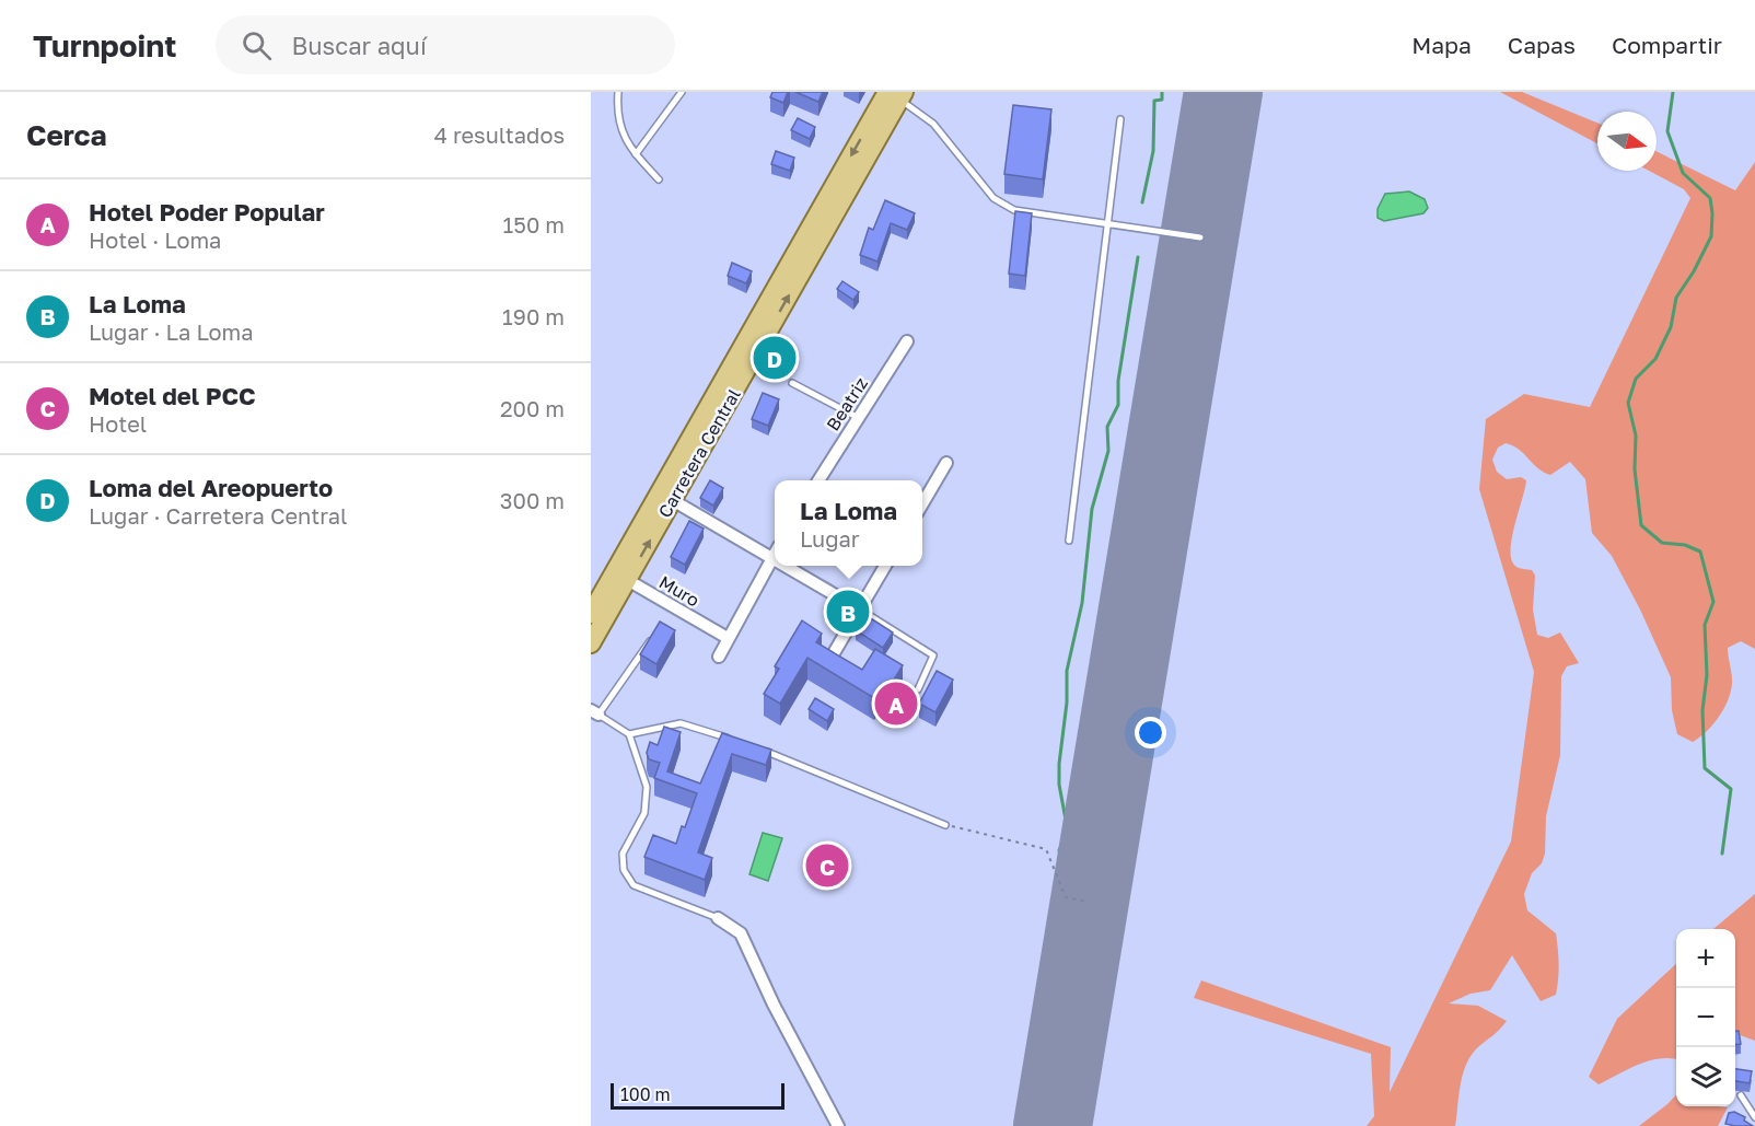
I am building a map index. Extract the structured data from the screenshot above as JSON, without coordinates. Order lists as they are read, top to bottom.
{
  "streets": {
    "main road": ["Carretera Central"],
    "street": ["Beatriz", "Muro"]
  },
  "crossings": [
    ["Carretera Central", "Muro"]
  ],
  "scale_bar": "100 m",
  "north": "right",
  "page": {
    "header": "Turnpoint",
    "search": "Buscar aquí",
    "nav": ["Mapa", "Capas", "Compartir"],
    "heading": ["Cerca", "4 resultados"],
    "list": [
      {
        "mark": "A",
        "name": "Hotel Poder Popular",
        "note": "Hotel · Loma",
        "value": "150 m"
      },
      {
        "mark": "B",
        "name": "La Loma",
        "note": "Lugar · La Loma",
        "value": "190 m"
      },
      {
        "mark": "C",
        "name": "Motel del PCC",
        "note": "Hotel",
        "value": "200 m"
      },
      {
        "mark": "D",
        "name": "Loma del Areopuerto",
        "note": "Lugar · Carretera Central",
        "value": "300 m"
      }
    ],
    "pins": [
      "D",
      "B",
      "A",
      "C"
    ],
    "popup": ["La Loma", "Lugar"],
    "map_buttons": ["+", "−"],
    "scale": "100 m"
  }
}
